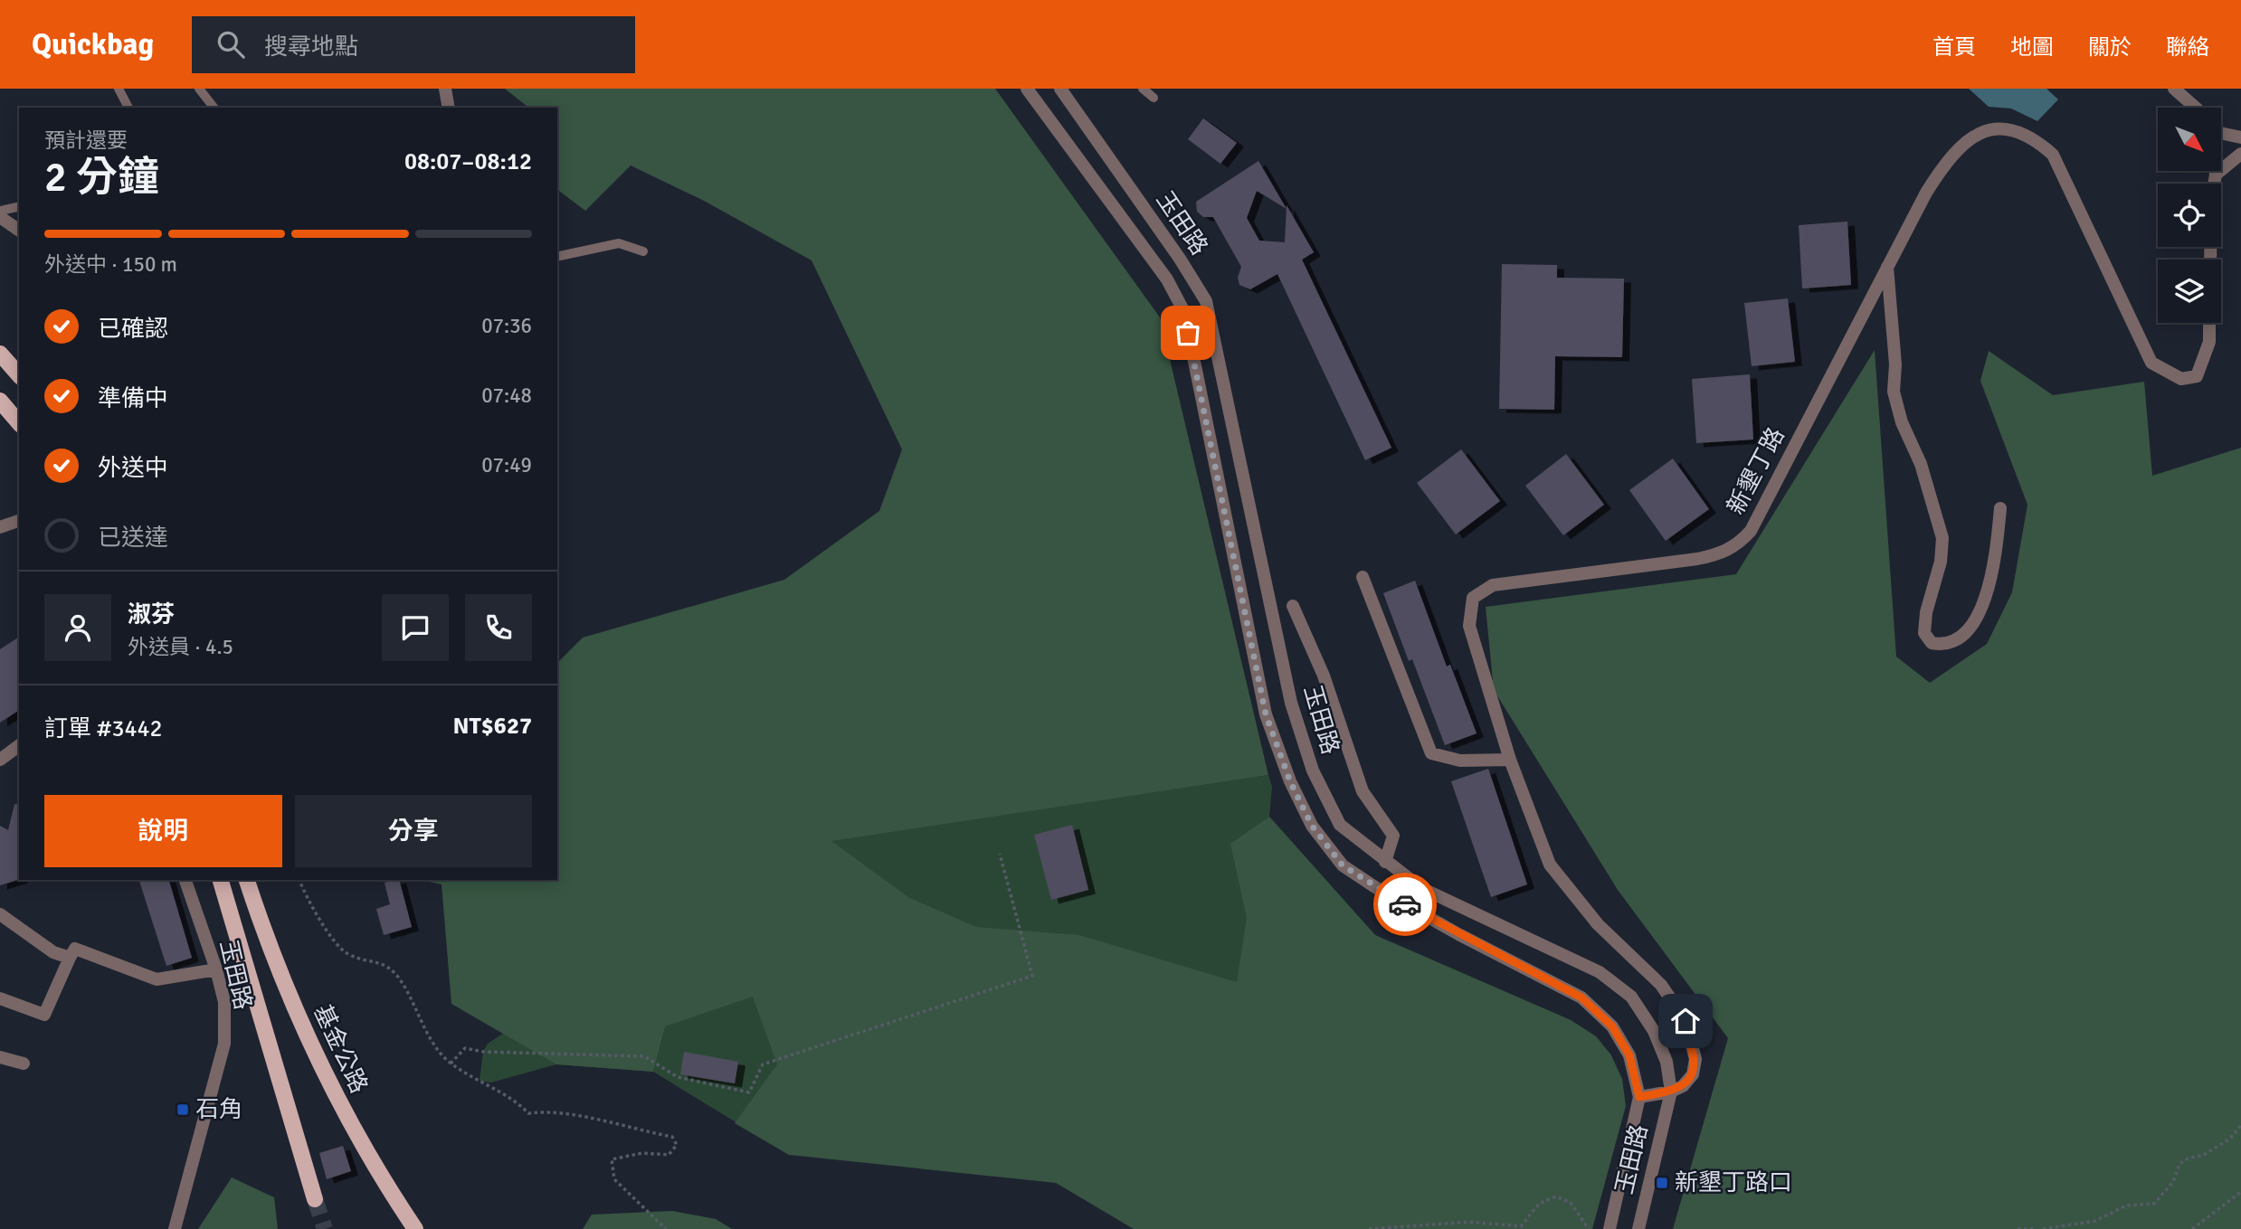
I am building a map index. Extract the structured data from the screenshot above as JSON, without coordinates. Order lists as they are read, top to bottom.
{
  "streets": {
    "main road": ["基金公路"],
    "street": ["玉田路", "新墾丁路"]
  },
  "crossings": [
    ["玉田路", "新墾丁路"]
  ],
  "places": {
    "transit": ["石角", "新墾丁路口"]
  },
  "north": "bottom right",
  "page": {
    "header": "Quickbag",
    "search": "搜尋地點",
    "nav": [
      "首頁",
      "地圖",
      "關於",
      "聯絡"
    ],
    "heading": ["2 分鐘", "預計還要", "08:07–08:12"],
    "panel": [
      "淑芬",
      "外送員 · 4.5",
      "訂單 #3442",
      "NT$627"
    ],
    "bar": "外送中 · 150 m",
    "list": [
      ["已確認", "07:36"],
      ["準備中", "07:48"],
      ["外送中", "07:49"],
      "已送達"
    ],
    "buttons": ["說明", "分享"]
  }
}
